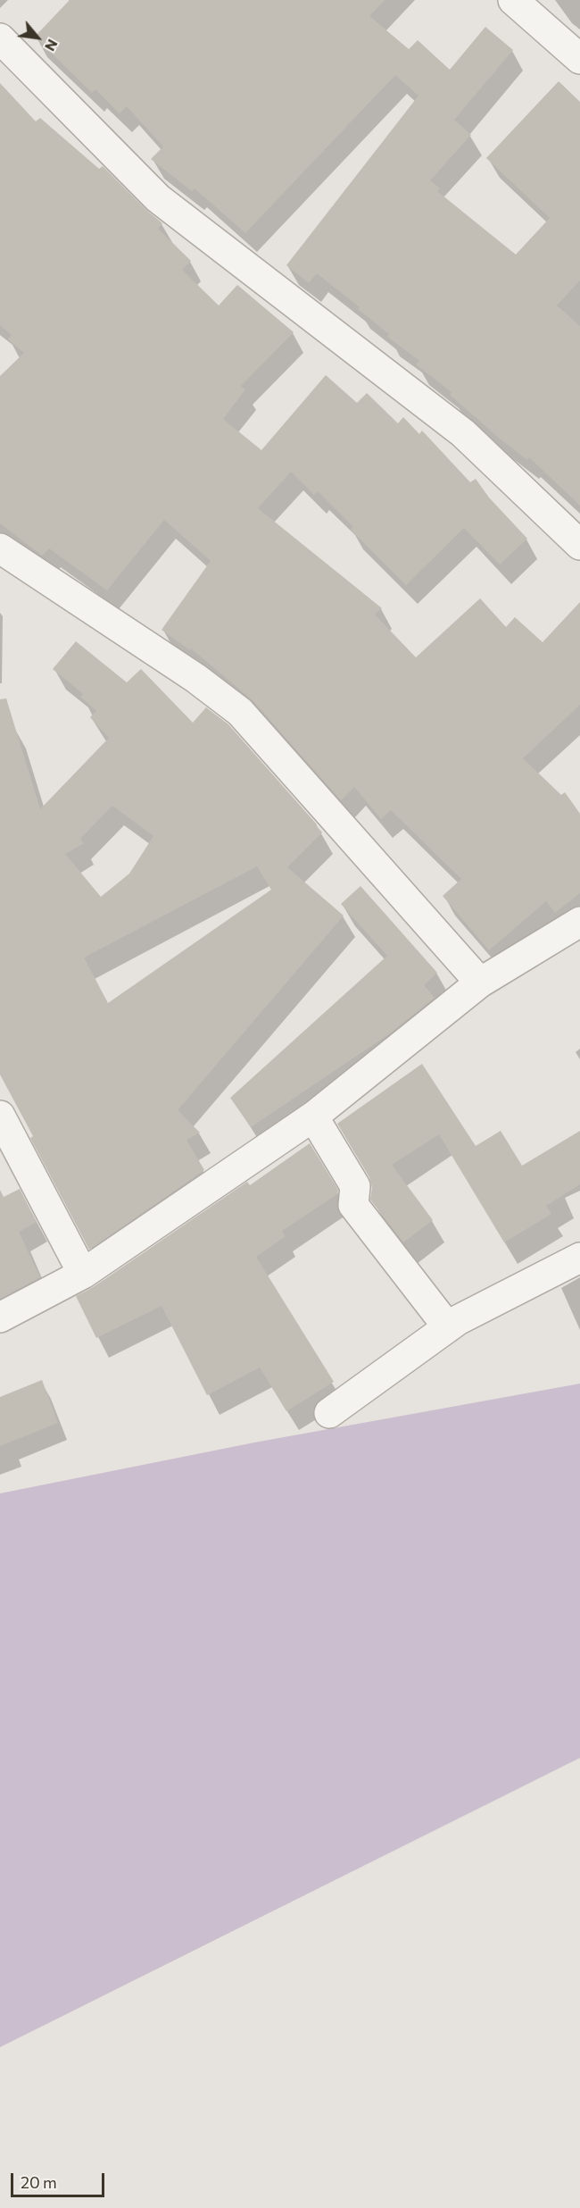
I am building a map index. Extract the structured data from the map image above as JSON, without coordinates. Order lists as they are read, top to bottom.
{
  "scale_bar": "20 m",
  "north": "bottom right"
}
